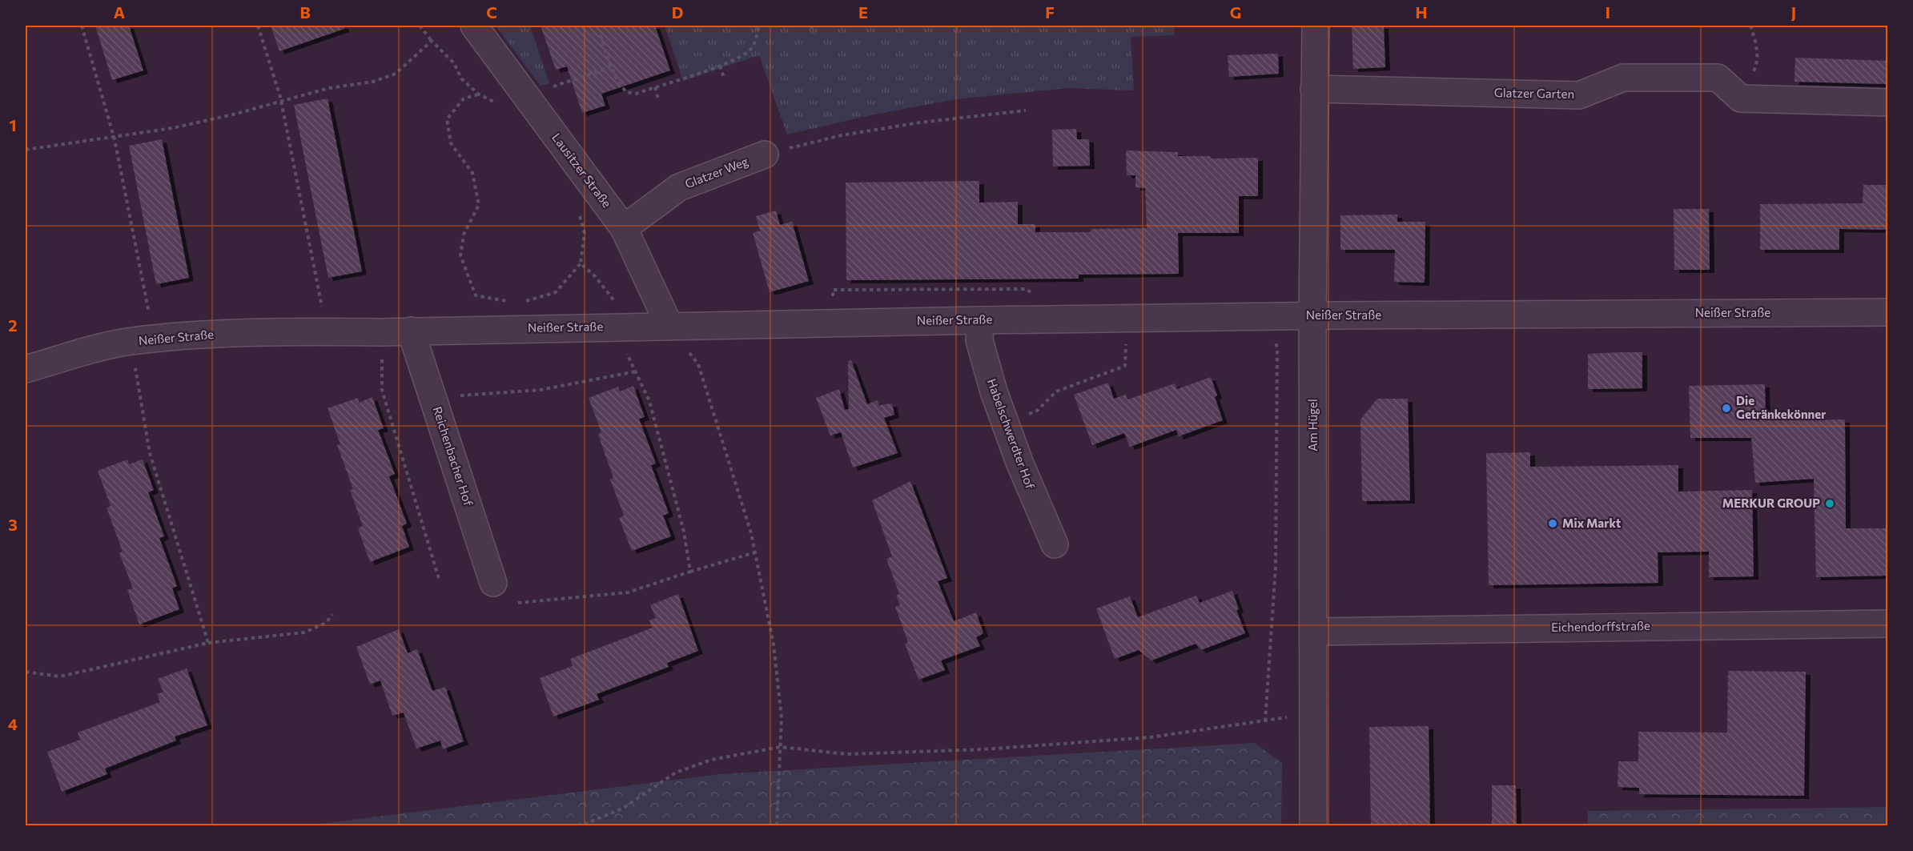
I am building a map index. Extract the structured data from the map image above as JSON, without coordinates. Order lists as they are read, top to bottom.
{
  "streets": {
    "street": [
      "Glatzer Garten",
      "Lausitzer Straße",
      "Glatzer Weg",
      "Neißer Straße",
      "Am Hügel",
      "Habelschwerdter Hof",
      "Reichenbacher Hof",
      "Eichendorffstraße"
    ]
  },
  "crossings": [
    ["Glatzer Garten", "Am Hügel"],
    ["Lausitzer Straße", "Glatzer Weg"],
    ["Lausitzer Straße", "Neißer Straße"],
    ["Neißer Straße", "Am Hügel"],
    ["Neißer Straße", "Habelschwerdter Hof"],
    ["Neißer Straße", "Reichenbacher Hof"],
    ["Am Hügel", "Eichendorffstraße"]
  ],
  "places": ["Die Getränkekönner", "MERKUR GROUP", "Mix Markt"],
  "grid": {
    "columns": [
      "A",
      "B",
      "C",
      "D",
      "E",
      "F",
      "G",
      "H",
      "I",
      "J"
    ],
    "rows": [
      "1",
      "2",
      "3",
      "4"
    ]
  }
}
